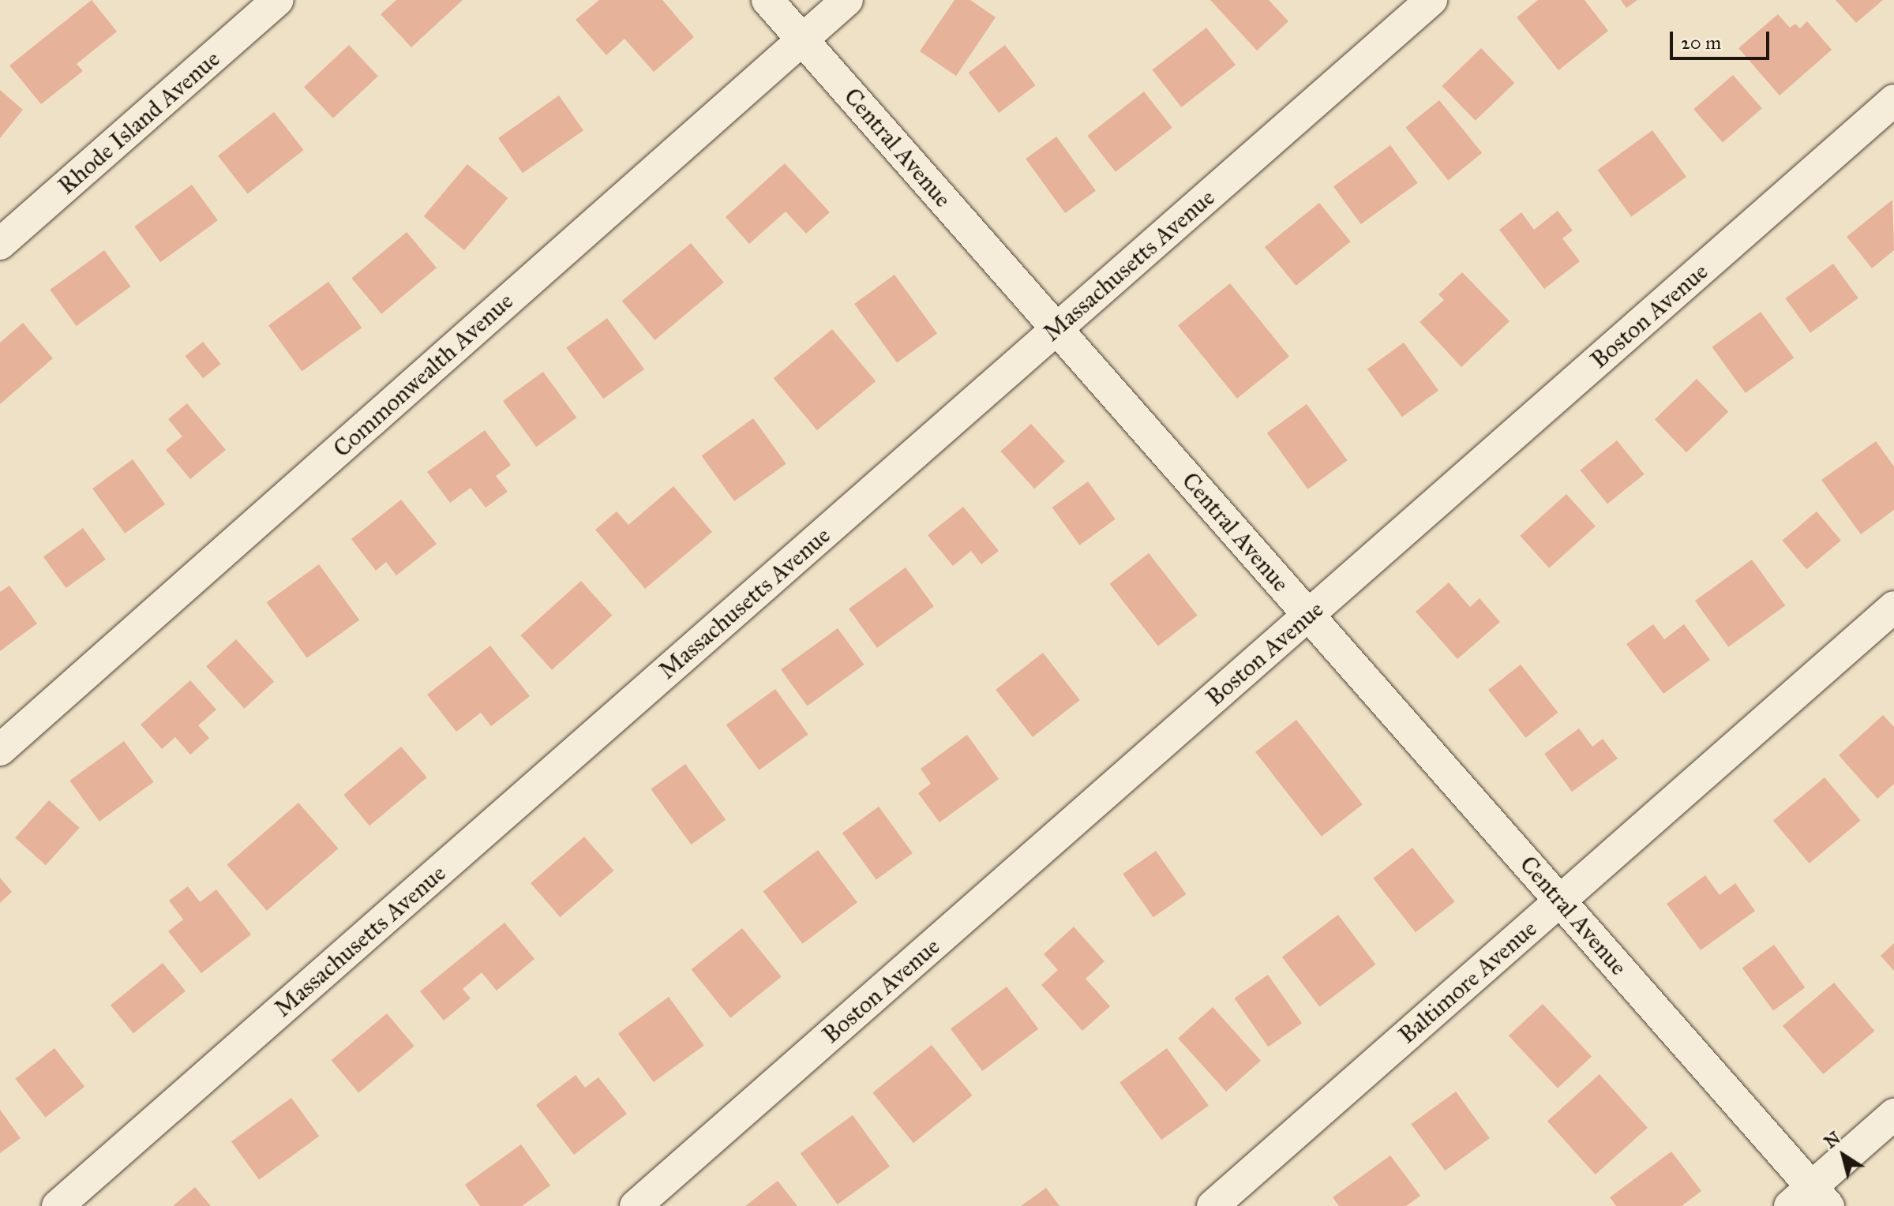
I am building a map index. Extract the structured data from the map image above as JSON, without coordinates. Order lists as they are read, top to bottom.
{
  "streets": {
    "street": [
      "Rhode Island Avenue",
      "Central Avenue",
      "Massachusetts Avenue",
      "Boston Avenue",
      "Commonwealth Avenue",
      "Baltimore Avenue"
    ]
  },
  "crossings": [
    ["Central Avenue", "Massachusetts Avenue"],
    ["Central Avenue", "Boston Avenue"],
    ["Central Avenue", "Commonwealth Avenue"],
    ["Central Avenue", "Baltimore Avenue"]
  ],
  "scale_bar": "20 m",
  "north": "top left"
}
